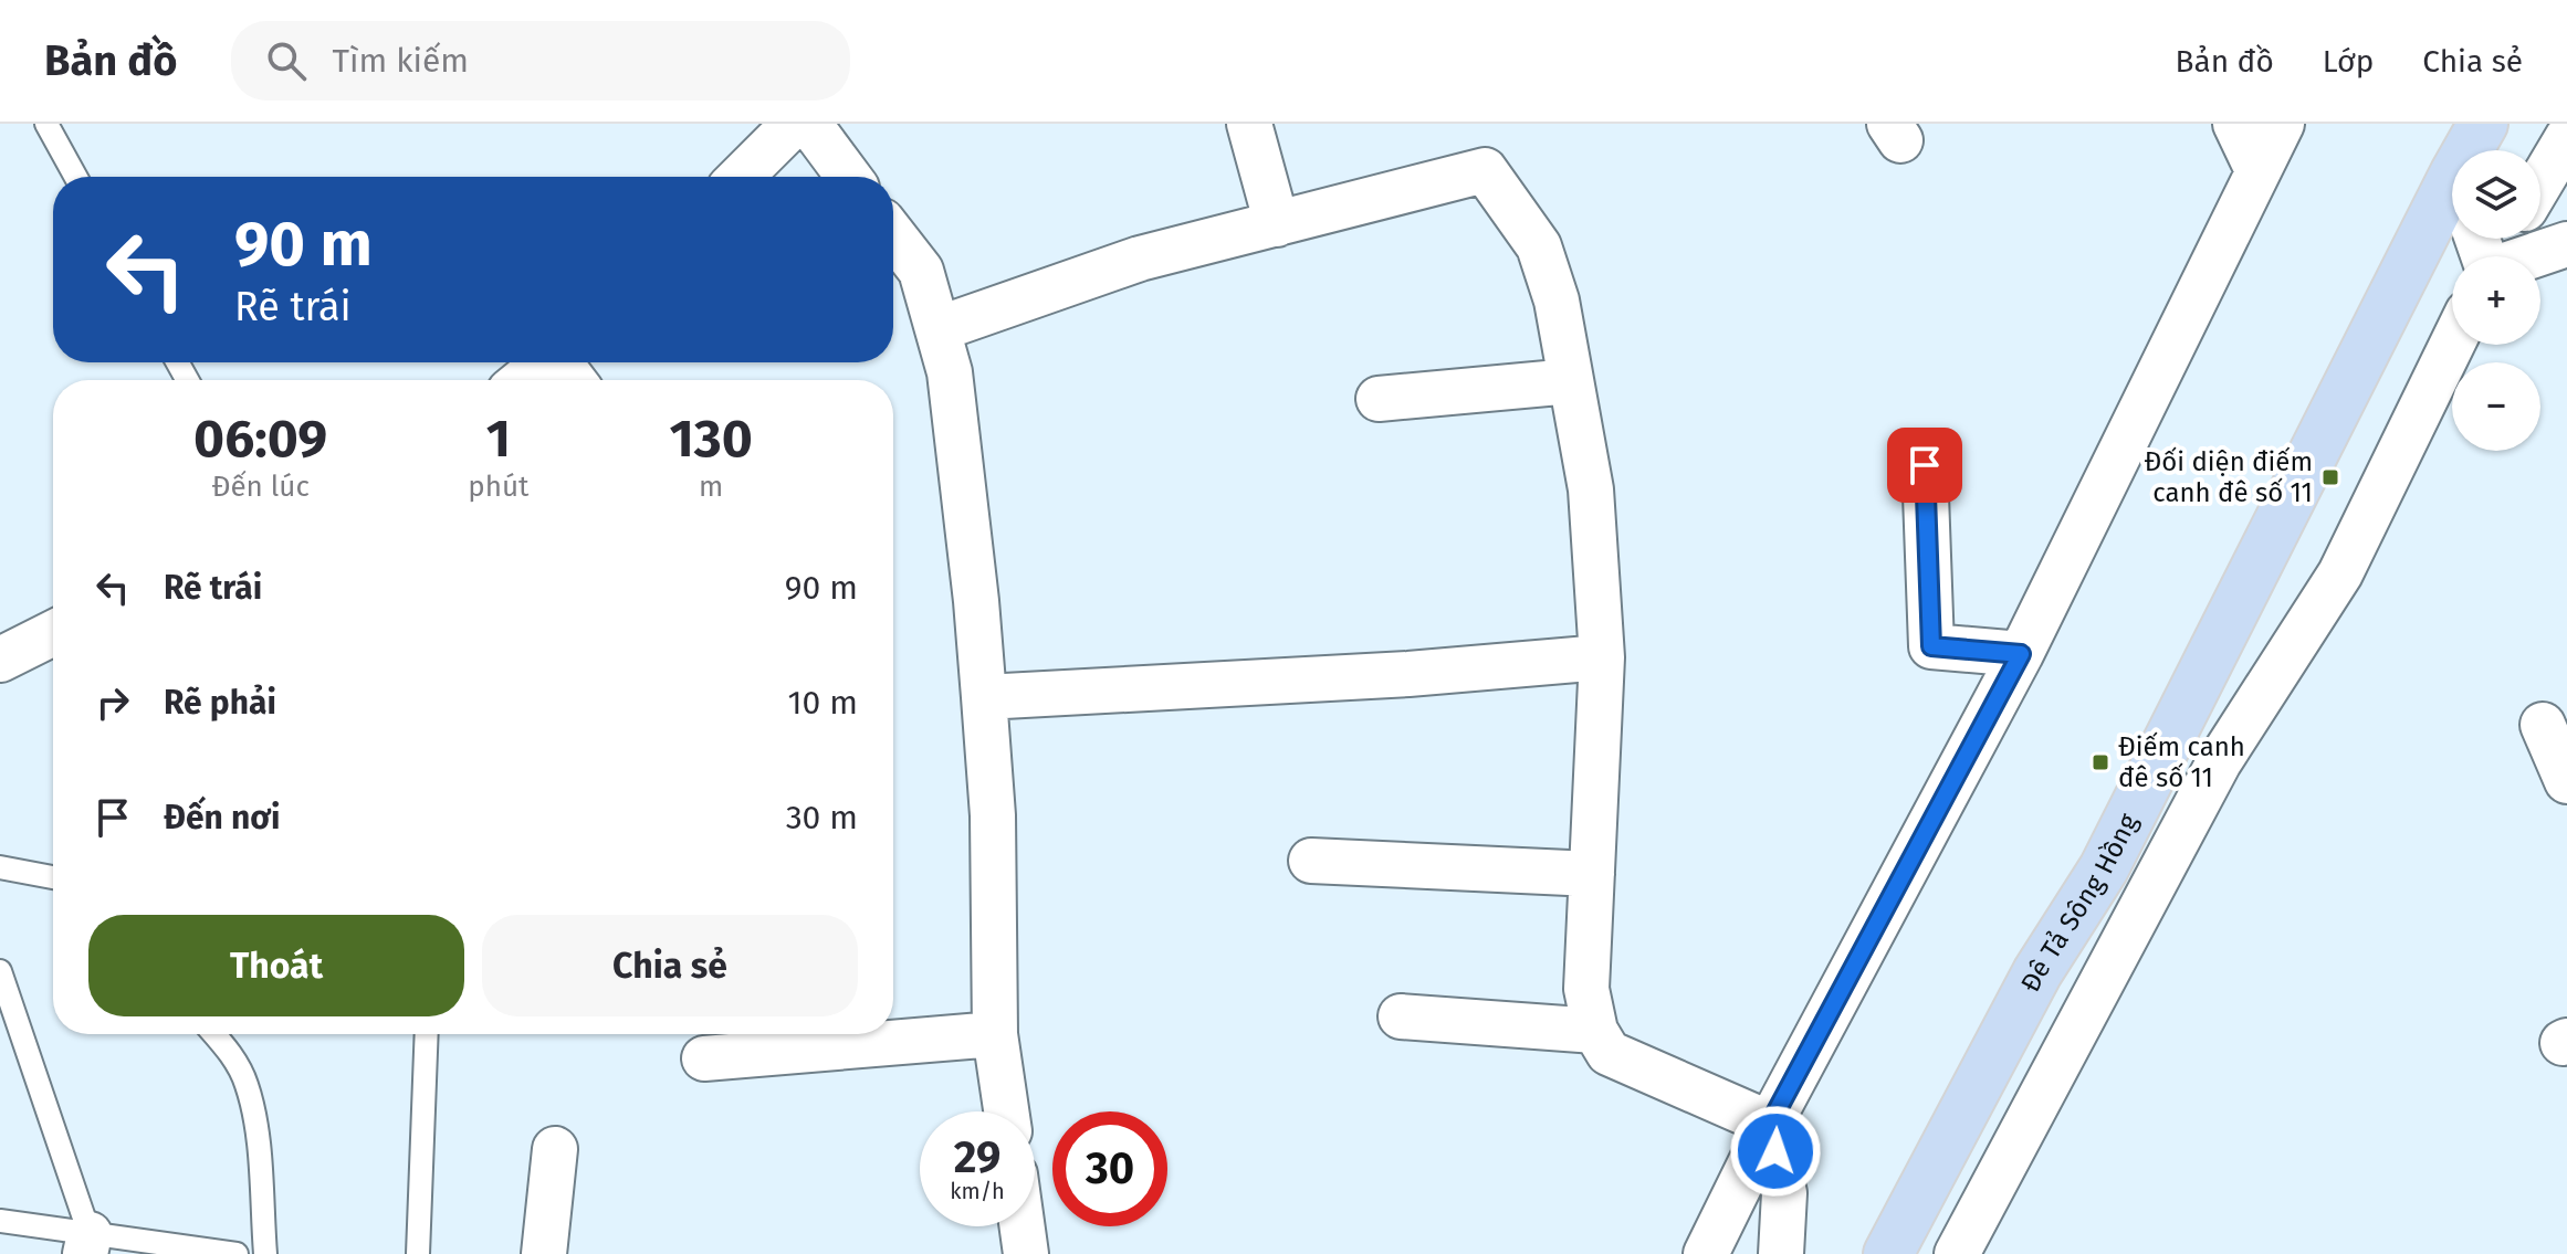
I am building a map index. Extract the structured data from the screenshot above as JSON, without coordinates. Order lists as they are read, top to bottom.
{
  "streets": {
    "main road": ["Đê Tả Sông Hồng"]
  },
  "places": {
    "transit": ["Đối diện điếm canh đê số 11", "Điếm canh đê số 11"]
  },
  "page": {
    "header": "Bản đồ",
    "search": "Tìm kiếm",
    "nav": ["Bản đồ", "Lớp", "Chia sẻ"],
    "map_buttons": ["+", "−"],
    "turn": ["90 m", "Rẽ trái"],
    "eta": [
      "06:09",
      "Đến lúc",
      "1",
      "phút",
      "130",
      "m"
    ],
    "list": [
      {
        "name": "Rẽ trái",
        "value": "90 m"
      },
      {
        "name": "Rẽ phải",
        "value": "10 m"
      },
      {
        "name": "Đến nơi",
        "value": "30 m"
      }
    ],
    "buttons": ["Thoát", "Chia sẻ"],
    "speed": "29 km/h",
    "limit": "30"
  }
}
